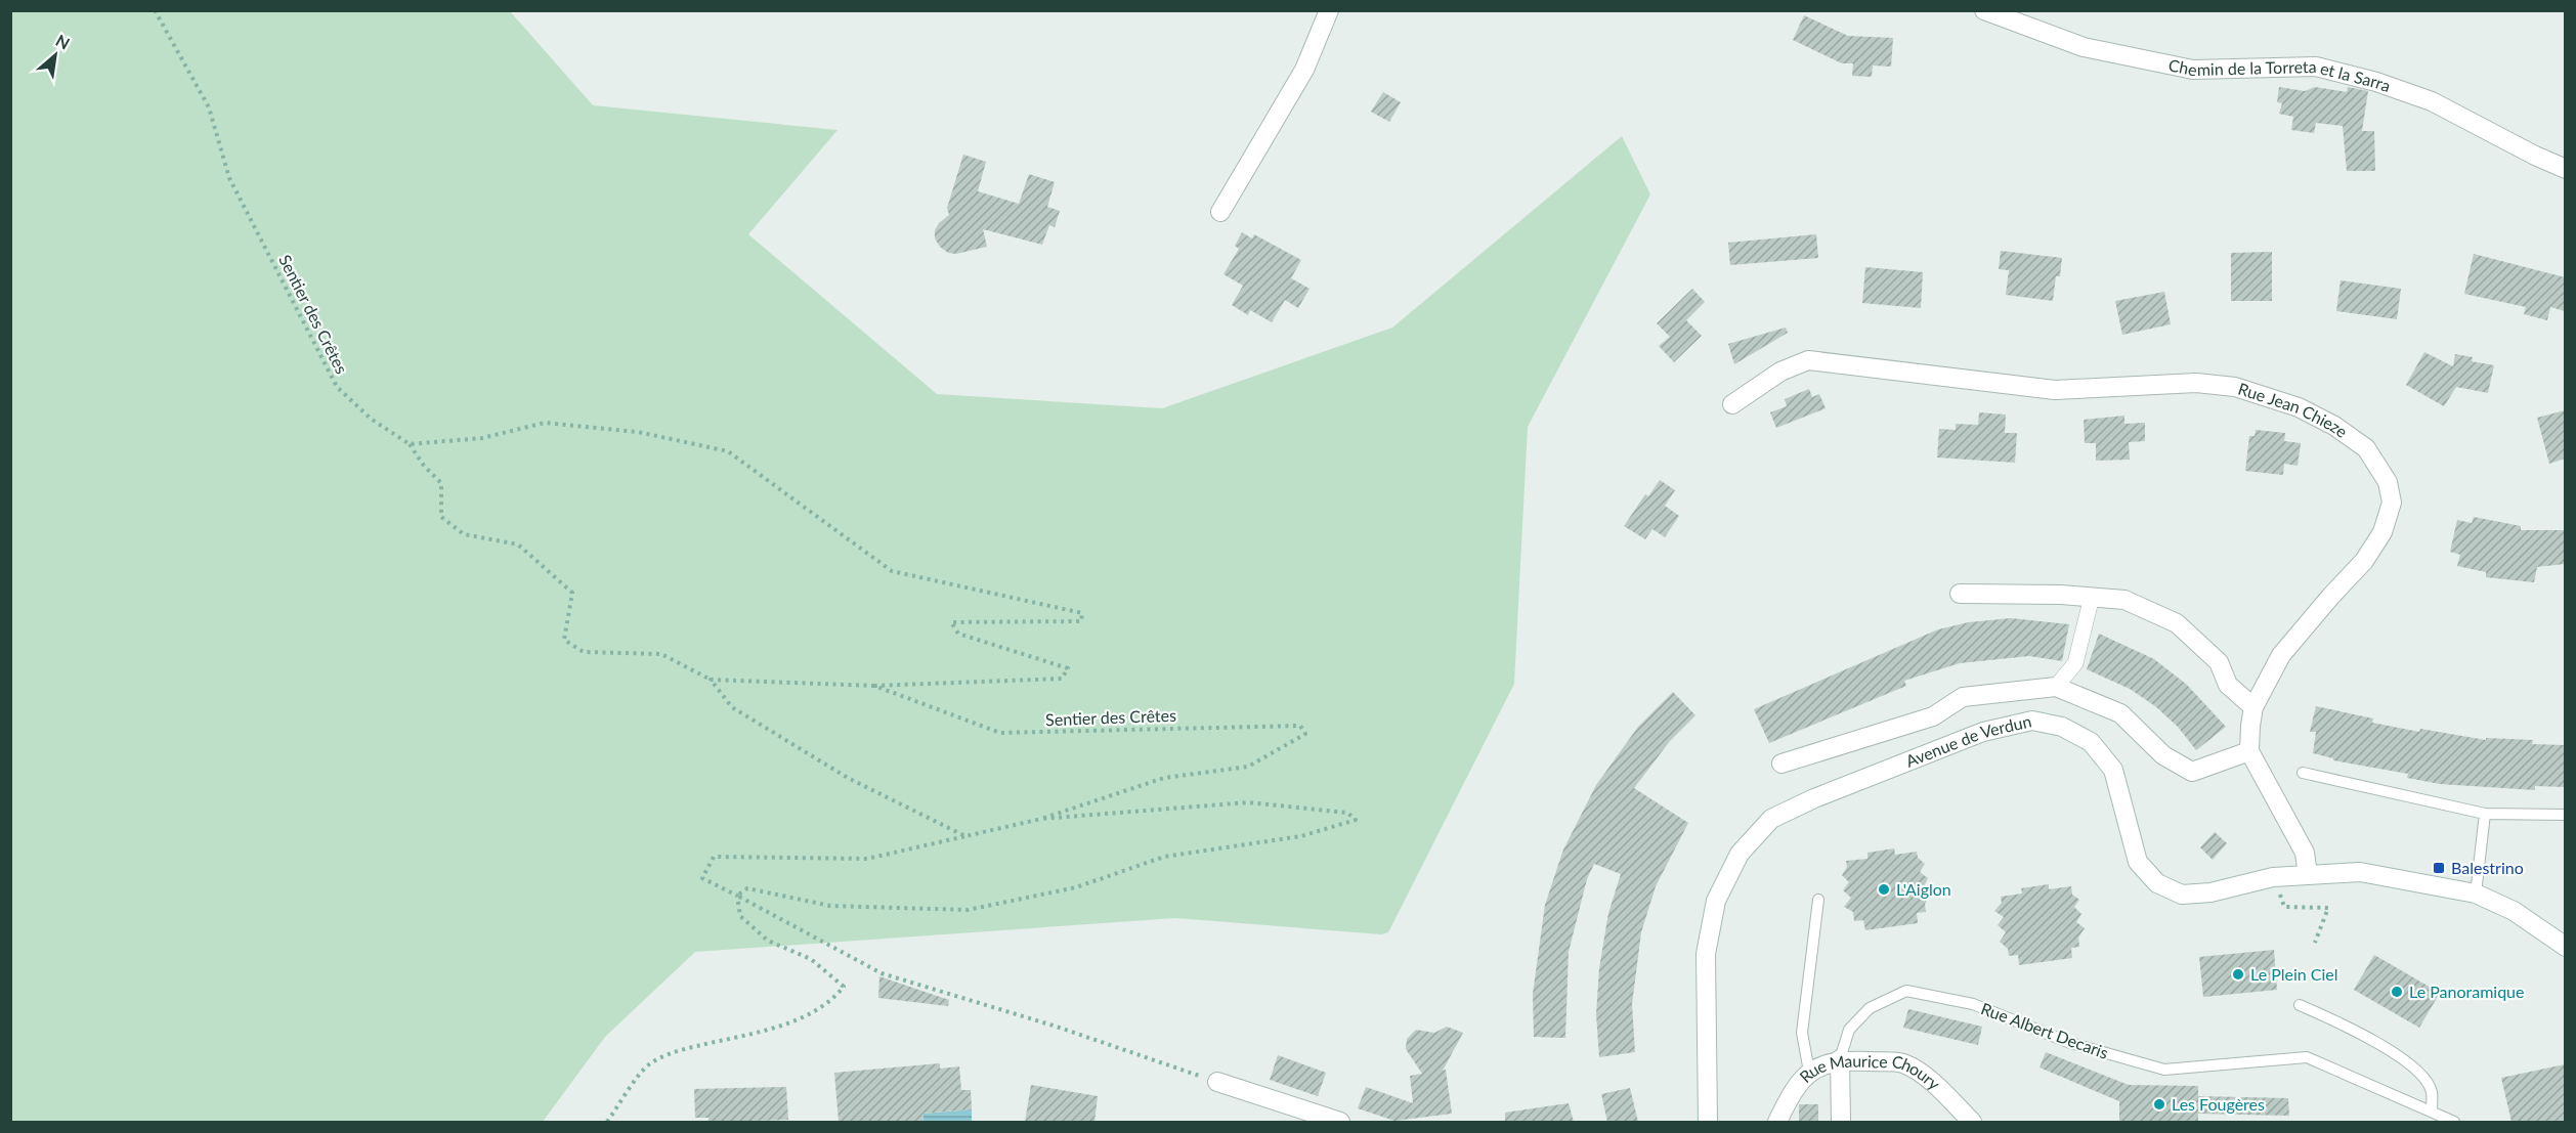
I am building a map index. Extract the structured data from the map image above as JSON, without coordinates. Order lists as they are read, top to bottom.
{
  "streets": {
    "street": [
      "Chemin de la Torreta et la Sarra",
      "Rue Jean Chieze",
      "Avenue de Verdun",
      "Rue Maurice Choury"
    ],
    "lane": ["Rue Albert Decaris"],
    "path": ["Sentier des Crêtes"]
  },
  "crossings": [
    ["Rue Albert Decaris", "Rue Maurice Choury"]
  ],
  "places": {
    "transit": ["Balestrino"],
    "other": [
      "L'Aiglon",
      "Le Plein Ciel",
      "Le Panoramique",
      "Les Fougères"
    ]
  },
  "north": "top right"
}
